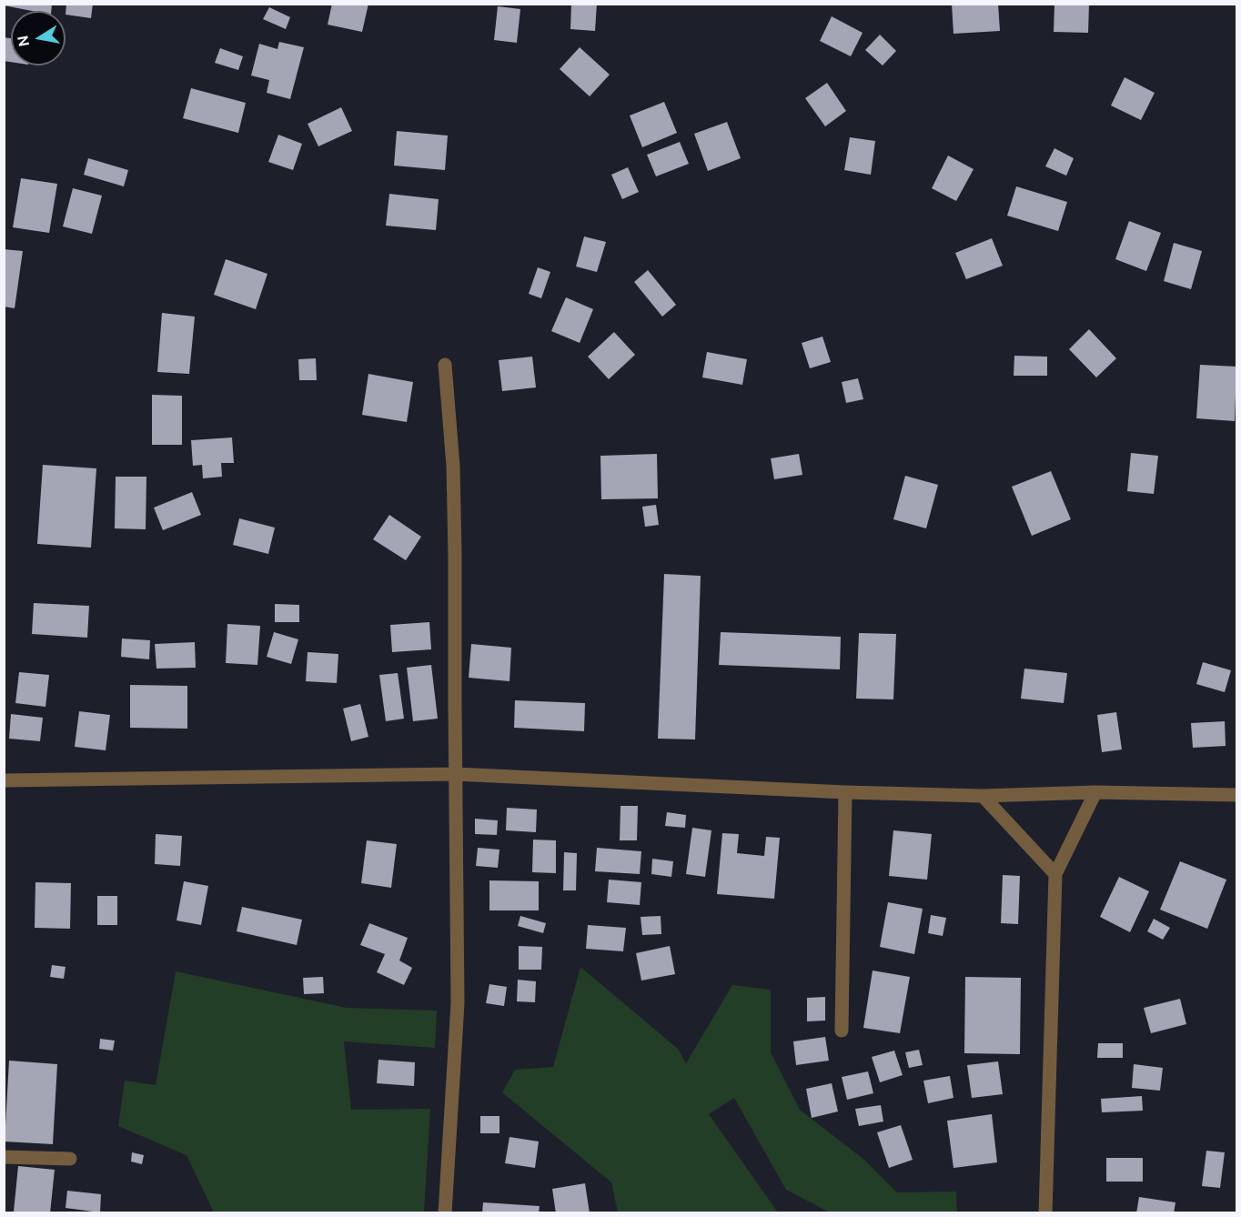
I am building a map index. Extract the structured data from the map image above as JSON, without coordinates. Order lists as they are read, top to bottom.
{
  "north": "left"
}
